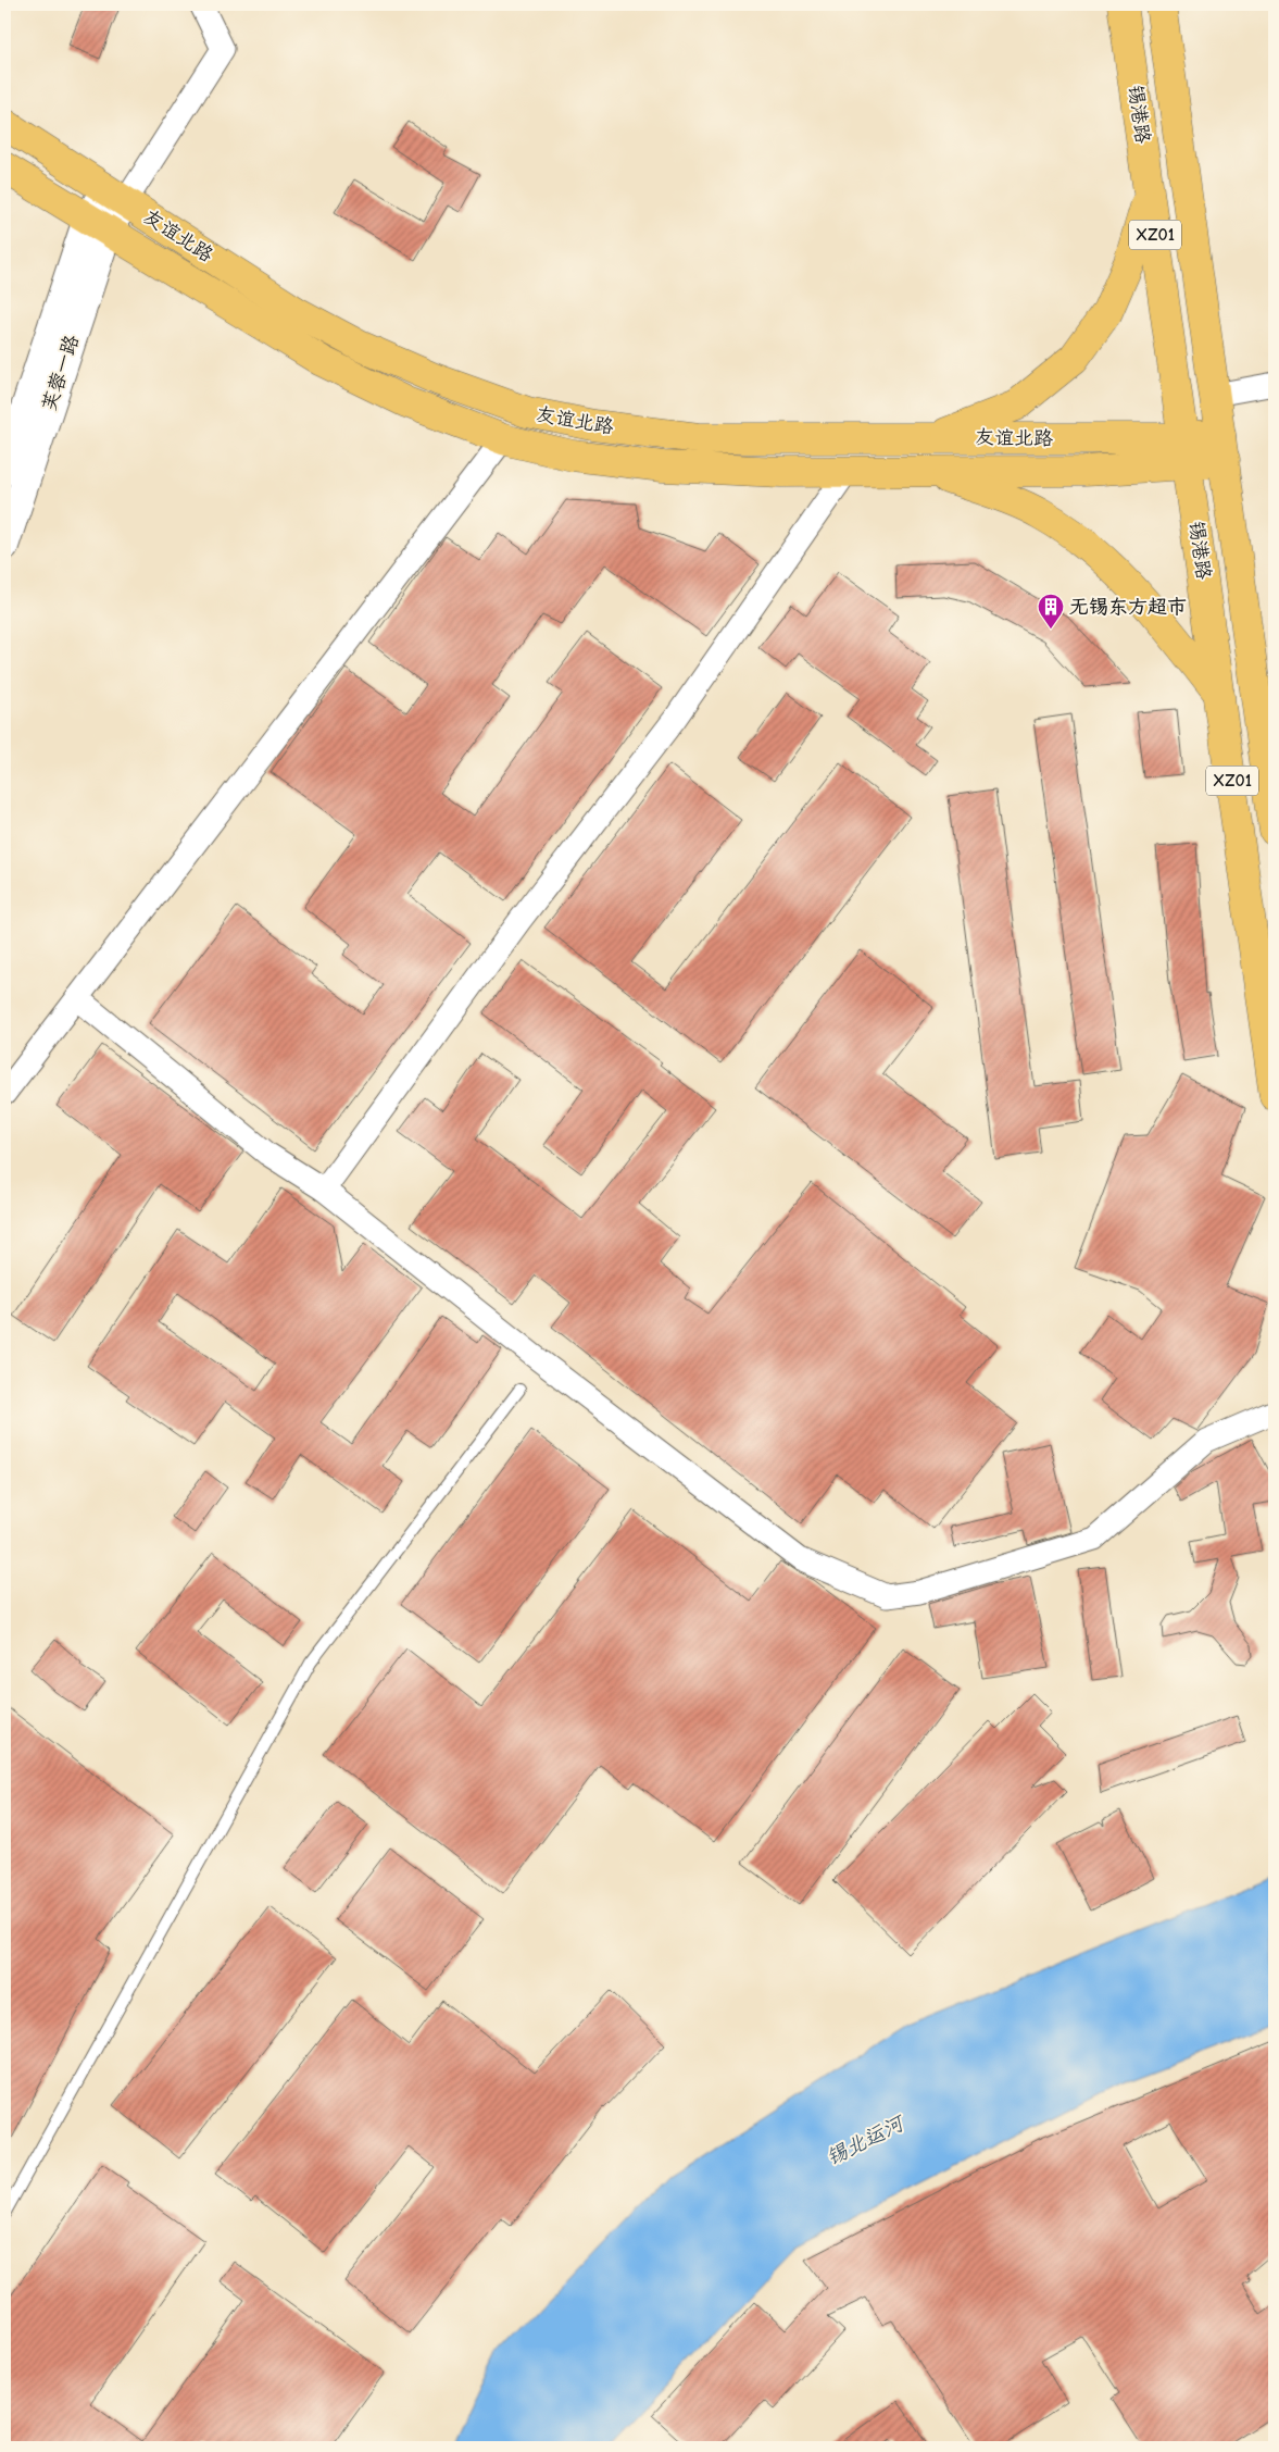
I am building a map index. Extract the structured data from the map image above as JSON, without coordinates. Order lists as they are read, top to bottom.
{
  "streets": {
    "main road": ["锡港路", "XZ01", "友谊北路"],
    "street": ["芙蓉一路"]
  },
  "crossings": [
    ["锡港路", "友谊北路"],
    ["友谊北路", "芙蓉一路"]
  ],
  "water": ["锡北运河"],
  "places": {
    "building": ["无锡东方超市"]
  }
}
